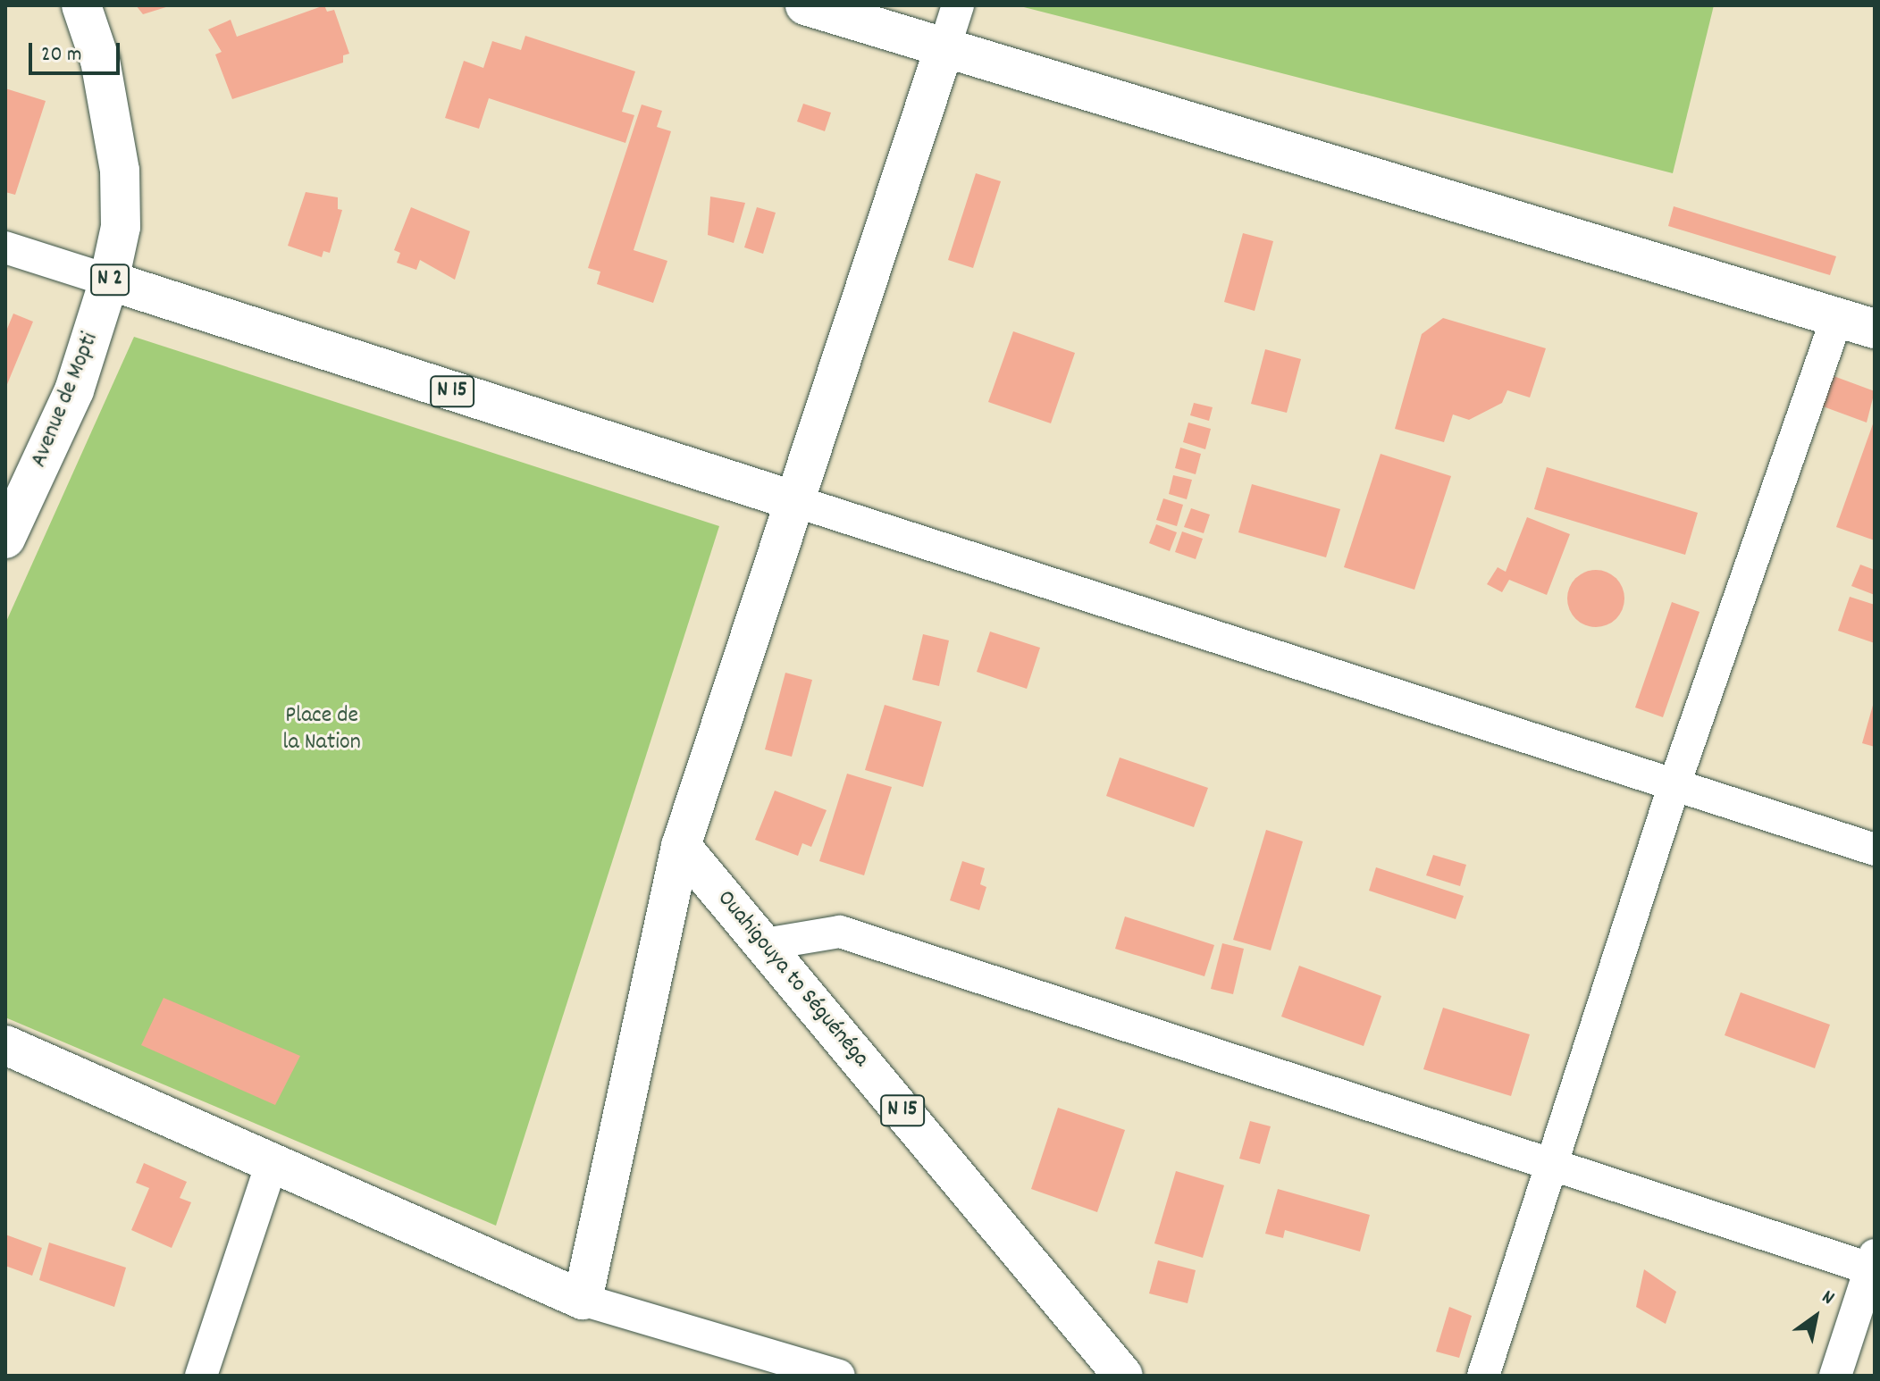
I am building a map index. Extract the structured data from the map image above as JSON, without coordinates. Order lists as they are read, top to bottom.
{
  "streets": {
    "main road": [
      "N 2",
      "N 15",
      "Avenue de Mopti",
      "Ouahigouya to Séguénéga"
    ]
  },
  "crossings": [
    ["N 15", "Avenue de Mopti"]
  ],
  "parks": ["Place de la Nation"],
  "scale_bar": "20 m",
  "north": "top right"
}
